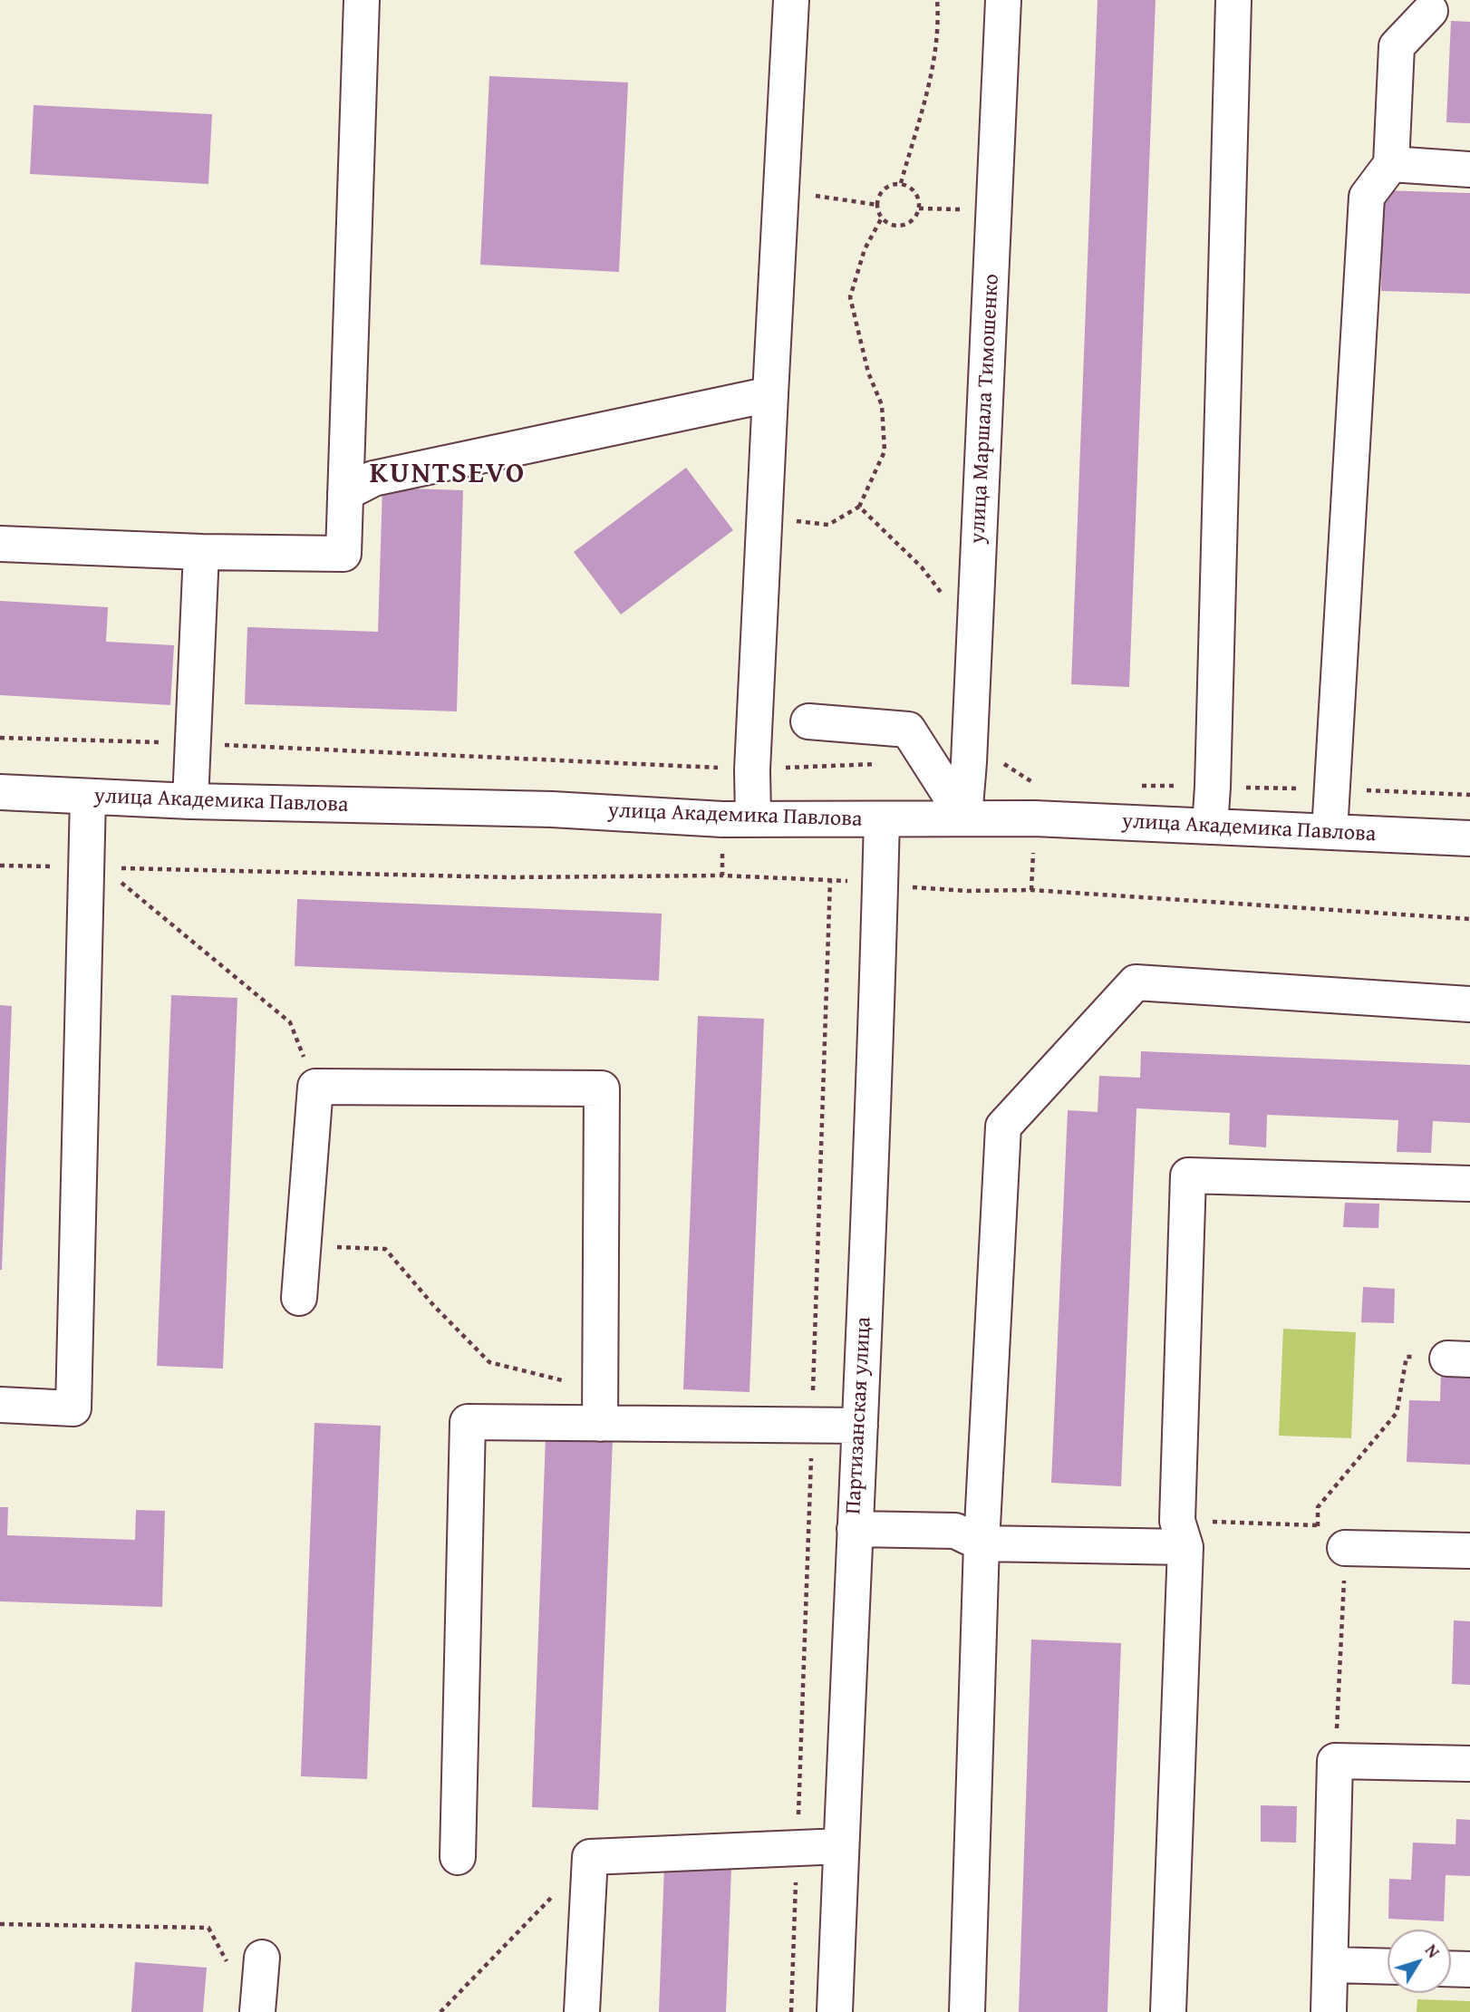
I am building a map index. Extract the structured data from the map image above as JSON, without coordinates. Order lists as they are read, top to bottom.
{
  "streets": {
    "street": ["улица Маршала Тимошенко", "улица Академика Павлова", "Партизанская улица"]
  },
  "crossings": [
    ["улица Маршала Тимошенко", "улица Академика Павлова"],
    ["улица Академика Павлова", "Партизанская улица"]
  ],
  "districts": ["KUNTSEVO"],
  "north": "top right"
}
